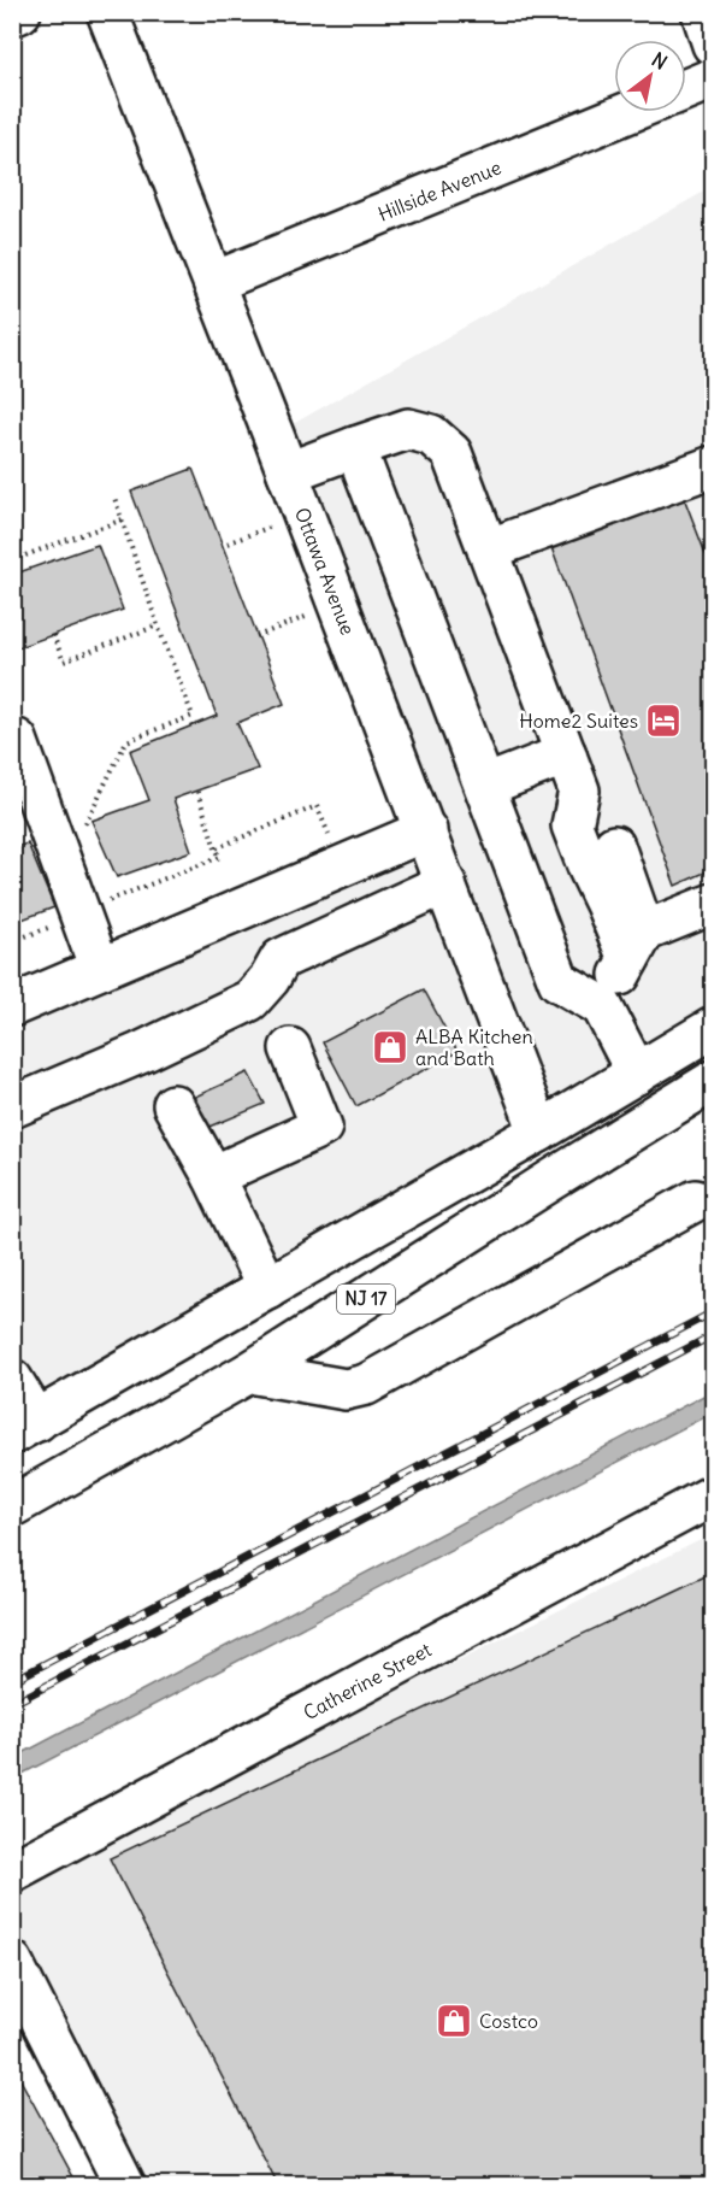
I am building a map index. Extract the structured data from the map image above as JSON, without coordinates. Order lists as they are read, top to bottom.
{
  "streets": {
    "main road": [
      "Hillside Avenue",
      "Ottawa Avenue",
      "NJ 17",
      "Catherine Street"
    ]
  },
  "crossings": [
    ["Hillside Avenue", "Ottawa Avenue"]
  ],
  "places": {
    "hotel": ["Home2 Suites"],
    "shop": ["ALBA Kitchen and Bath", "Costco"]
  },
  "north": "top right"
}
